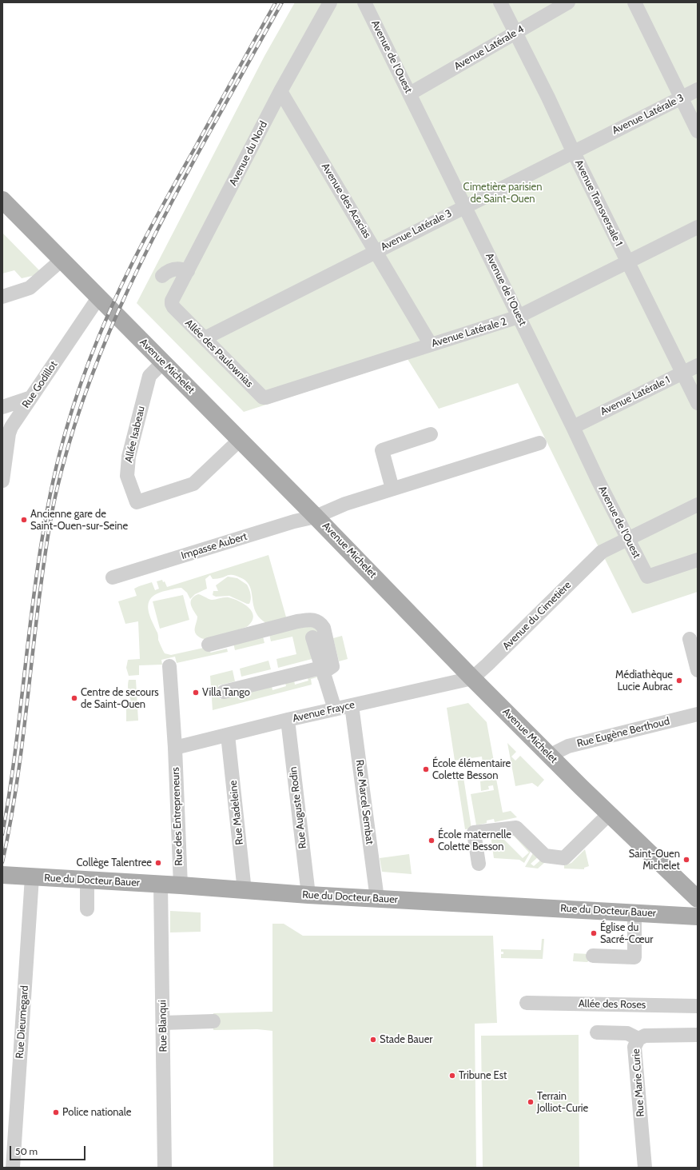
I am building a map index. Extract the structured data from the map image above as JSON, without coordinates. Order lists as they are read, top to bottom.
{
  "streets": {
    "main road": ["Avenue Michelet", "Rue du Docteur Bauer"],
    "street": [
      "Avenue Latérale 4",
      "Avenue de l'Ouest",
      "Avenue Latérale 3",
      "Avenue du Nord",
      "Avenue des Acacias",
      "Avenue Transversale 1",
      "Avenue Latérale 2",
      "Allée des Paulownias",
      "Rue Godillot",
      "Avenue Latérale 1",
      "Allée Isabeau",
      "Impasse Aubert",
      "Avenue du Cimetière",
      "Avenue Frayce",
      "Rue Eugène Berthoud",
      "Rue Marcel Sembat",
      "Rue Auguste Rodin",
      "Rue Madeleine",
      "Rue des Entrepreneurs",
      "Allée des Roses",
      "Rue Dieumegard",
      "Rue Blanqui",
      "Rue Marie Curie"
    ]
  },
  "crossings": [
    ["Avenue Latérale 4", "Avenue de l'Ouest"],
    ["Avenue Latérale 4", "Avenue Transversale 1"],
    ["Avenue de l'Ouest", "Avenue Latérale 3"],
    ["Avenue de l'Ouest", "Avenue Latérale 2"],
    ["Avenue de l'Ouest", "Avenue Latérale 1"],
    ["Avenue de l'Ouest", "Avenue du Cimetière"],
    ["Avenue Latérale 3", "Avenue des Acacias"],
    ["Avenue Latérale 3", "Avenue Transversale 1"],
    ["Avenue Latérale 3", "Allée des Paulownias"],
    ["Avenue du Nord", "Avenue des Acacias"],
    ["Avenue du Nord", "Allée des Paulownias"],
    ["Avenue des Acacias", "Avenue Latérale 2"],
    ["Avenue Transversale 1", "Avenue Latérale 2"],
    ["Avenue Transversale 1", "Avenue Latérale 1"],
    ["Avenue Latérale 2", "Allée des Paulownias"],
    ["Avenue Michelet", "Rue Godillot"],
    ["Avenue Michelet", "Allée Isabeau"],
    ["Avenue Michelet", "Impasse Aubert"],
    ["Avenue Michelet", "Avenue du Cimetière"],
    ["Avenue Michelet", "Avenue Frayce"],
    ["Avenue Michelet", "Rue Eugène Berthoud"],
    ["Avenue du Cimetière", "Avenue Frayce"],
    ["Avenue Frayce", "Rue Marcel Sembat"],
    ["Avenue Frayce", "Rue Auguste Rodin"],
    ["Avenue Frayce", "Rue Madeleine"],
    ["Avenue Frayce", "Rue des Entrepreneurs"],
    ["Rue Marcel Sembat", "Rue du Docteur Bauer"],
    ["Rue Auguste Rodin", "Rue du Docteur Bauer"],
    ["Rue Madeleine", "Rue du Docteur Bauer"],
    ["Rue des Entrepreneurs", "Rue du Docteur Bauer"],
    ["Rue du Docteur Bauer", "Rue Dieumegard"],
    ["Rue du Docteur Bauer", "Rue Blanqui"]
  ],
  "parks": ["Cimetière parisien de Saint-Ouen"],
  "places": [
    "Ancienne gare de Saint-Ouen-sur-Seine",
    "Médiathèque Lucie Aubrac",
    "Villa Tango",
    "Centre de secours de Saint-Ouen",
    "École élémentaire Colette Besson",
    "École maternelle Colette Besson",
    "Saint-Ouen Michelet",
    "Collège Talentree",
    "Église du Sacré-Cœur",
    "Stade Bauer",
    "Tribune Est",
    "Terrain Jolliot-Curie",
    "Police nationale"
  ],
  "scale_bar": "50 m"
}
